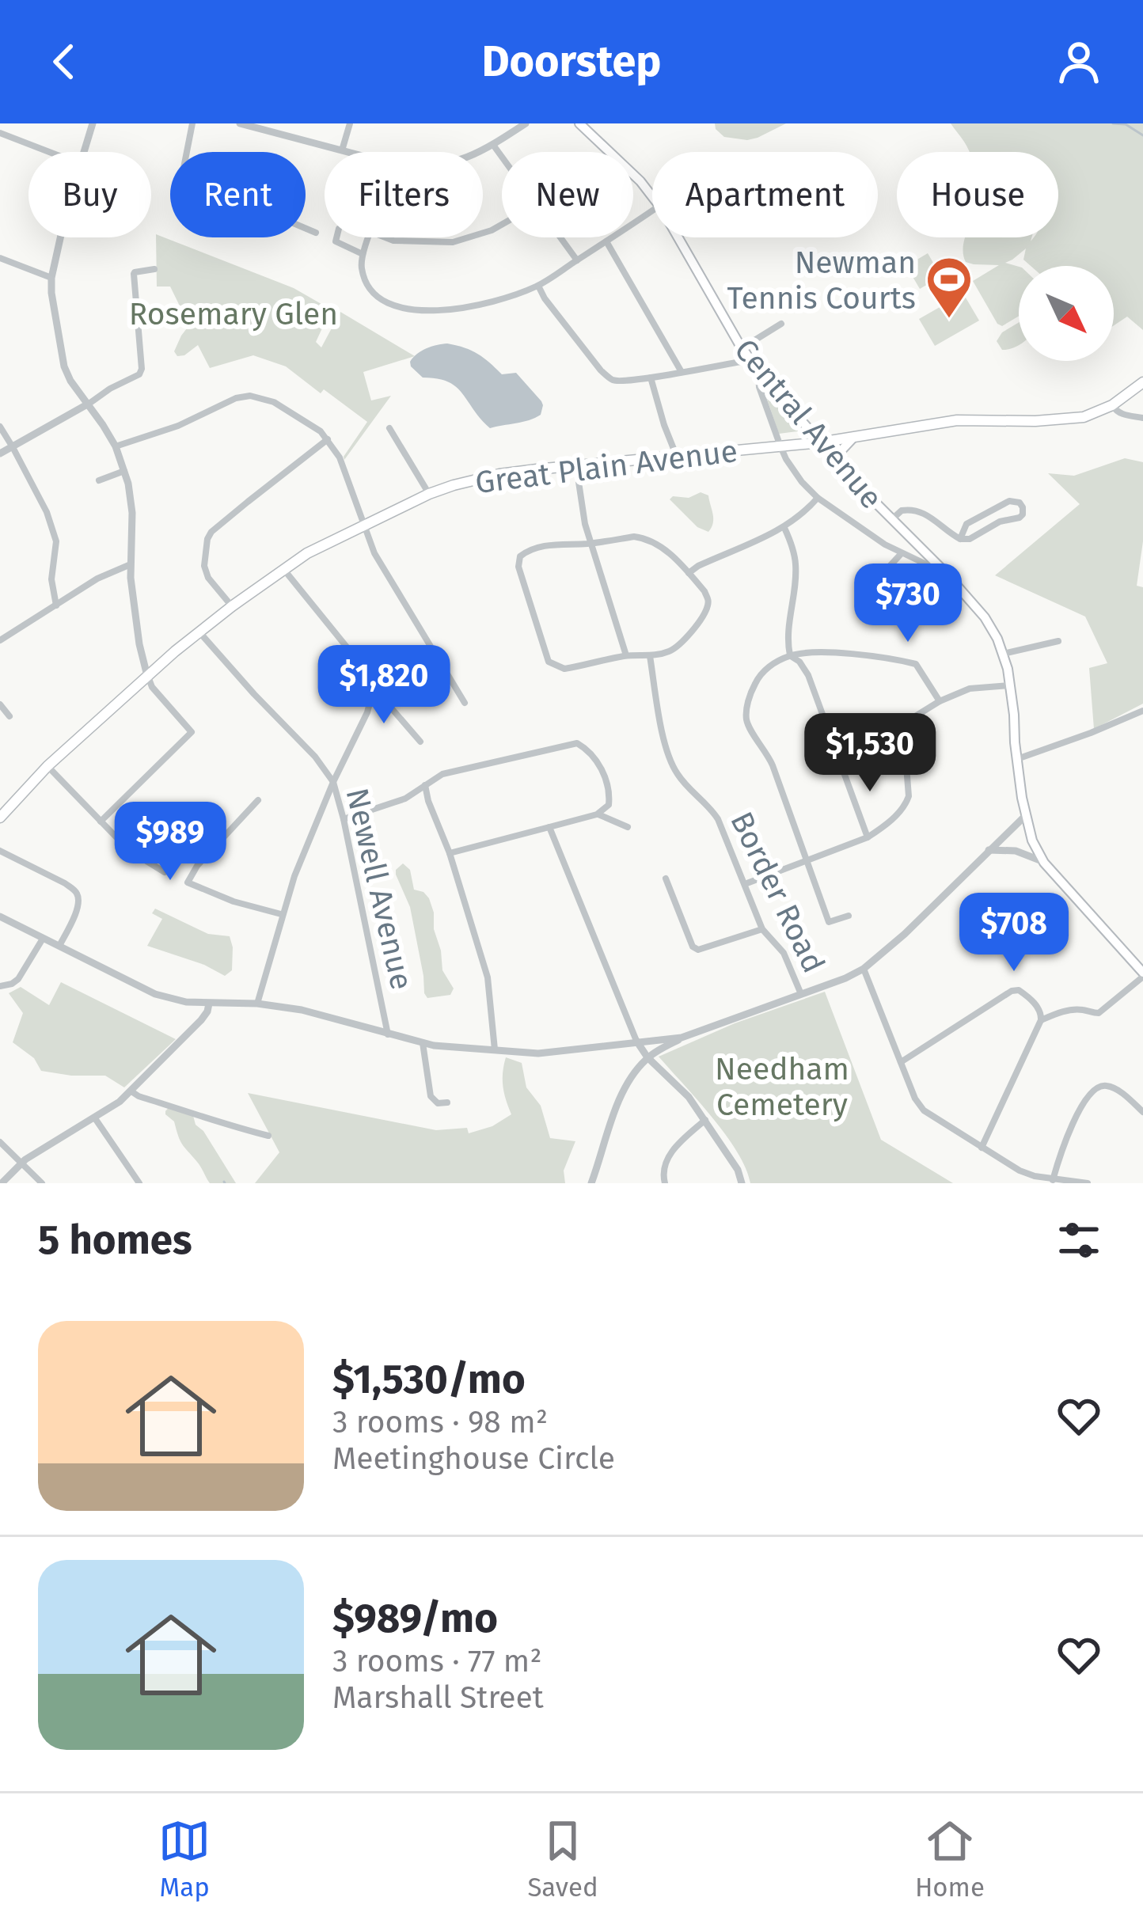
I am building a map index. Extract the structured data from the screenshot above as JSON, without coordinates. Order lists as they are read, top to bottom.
{
  "streets": {
    "main road": ["Central Avenue", "Great Plain Avenue"],
    "street": ["Newell Avenue", "Border Road"]
  },
  "crossings": [
    ["Central Avenue", "Great Plain Avenue"],
    ["Great Plain Avenue", "Newell Avenue"]
  ],
  "parks": ["Rosemary Glen", "Needham Cemetery"],
  "places": {
    "sports": ["Newman Tennis Courts"]
  },
  "north": "bottom right",
  "page": {
    "header": "Doorstep",
    "chip": [
      "Buy",
      "Rent",
      "Filters",
      "New",
      "Apartment",
      "House"
    ],
    "price": [
      "$730",
      "$1,820",
      "$1,530",
      "$989",
      "$708"
    ],
    "heading": "5 homes",
    "list": [
      {
        "name": "$1,530/mo",
        "note": "3 rooms · 98 m² · Meetinghouse Circle"
      },
      {
        "name": "$989/mo",
        "note": "3 rooms · 77 m² · Marshall Street"
      }
    ],
    "tabs": ["Map", "Saved", "Home"]
  }
}
